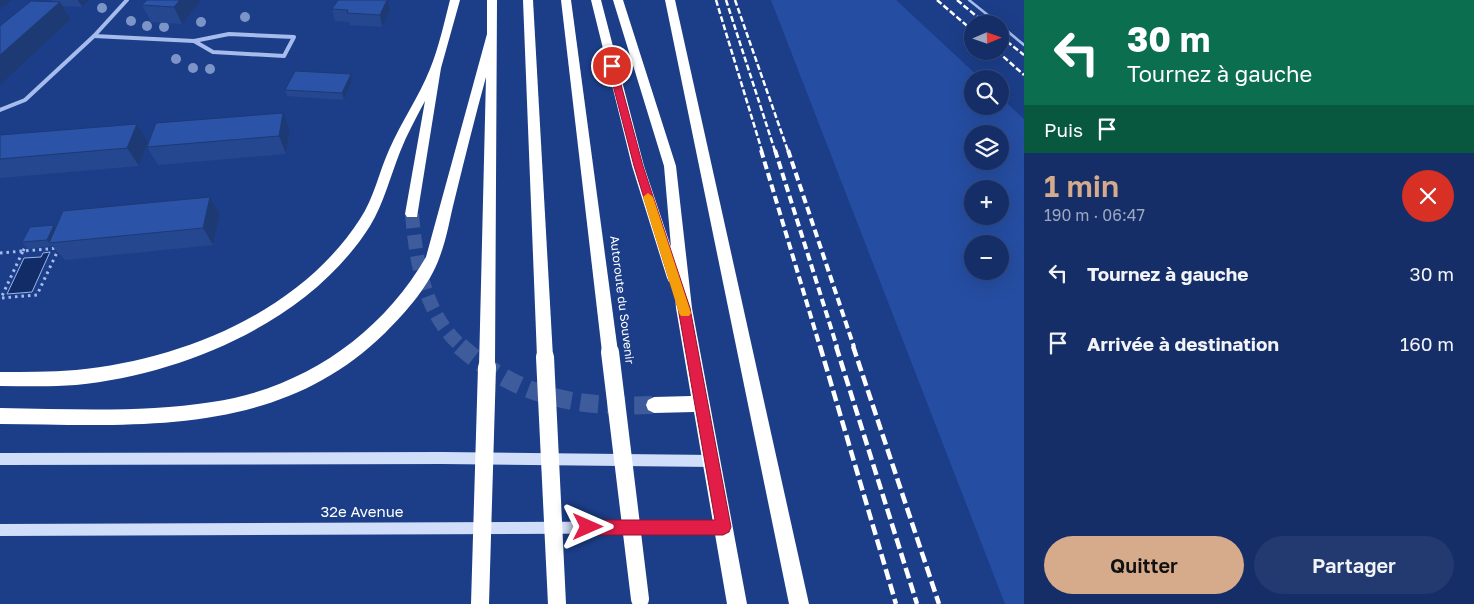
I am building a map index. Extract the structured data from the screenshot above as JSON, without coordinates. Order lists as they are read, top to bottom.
{
  "streets": {
    "highway": ["Autoroute du Souvenir"],
    "main road": ["32e Avenue"]
  },
  "north": "right",
  "page": {
    "turn": ["30 m", "Tournez à gauche"],
    "map_buttons": ["+", "−"],
    "then": "Puis",
    "heading": ["1 min", "190 m · 06:47"],
    "list": [
      {
        "name": "Tournez à gauche",
        "value": "30 m"
      },
      {
        "name": "Arrivée à destination",
        "value": "160 m"
      }
    ],
    "buttons": ["Quitter", "Partager"]
  }
}
